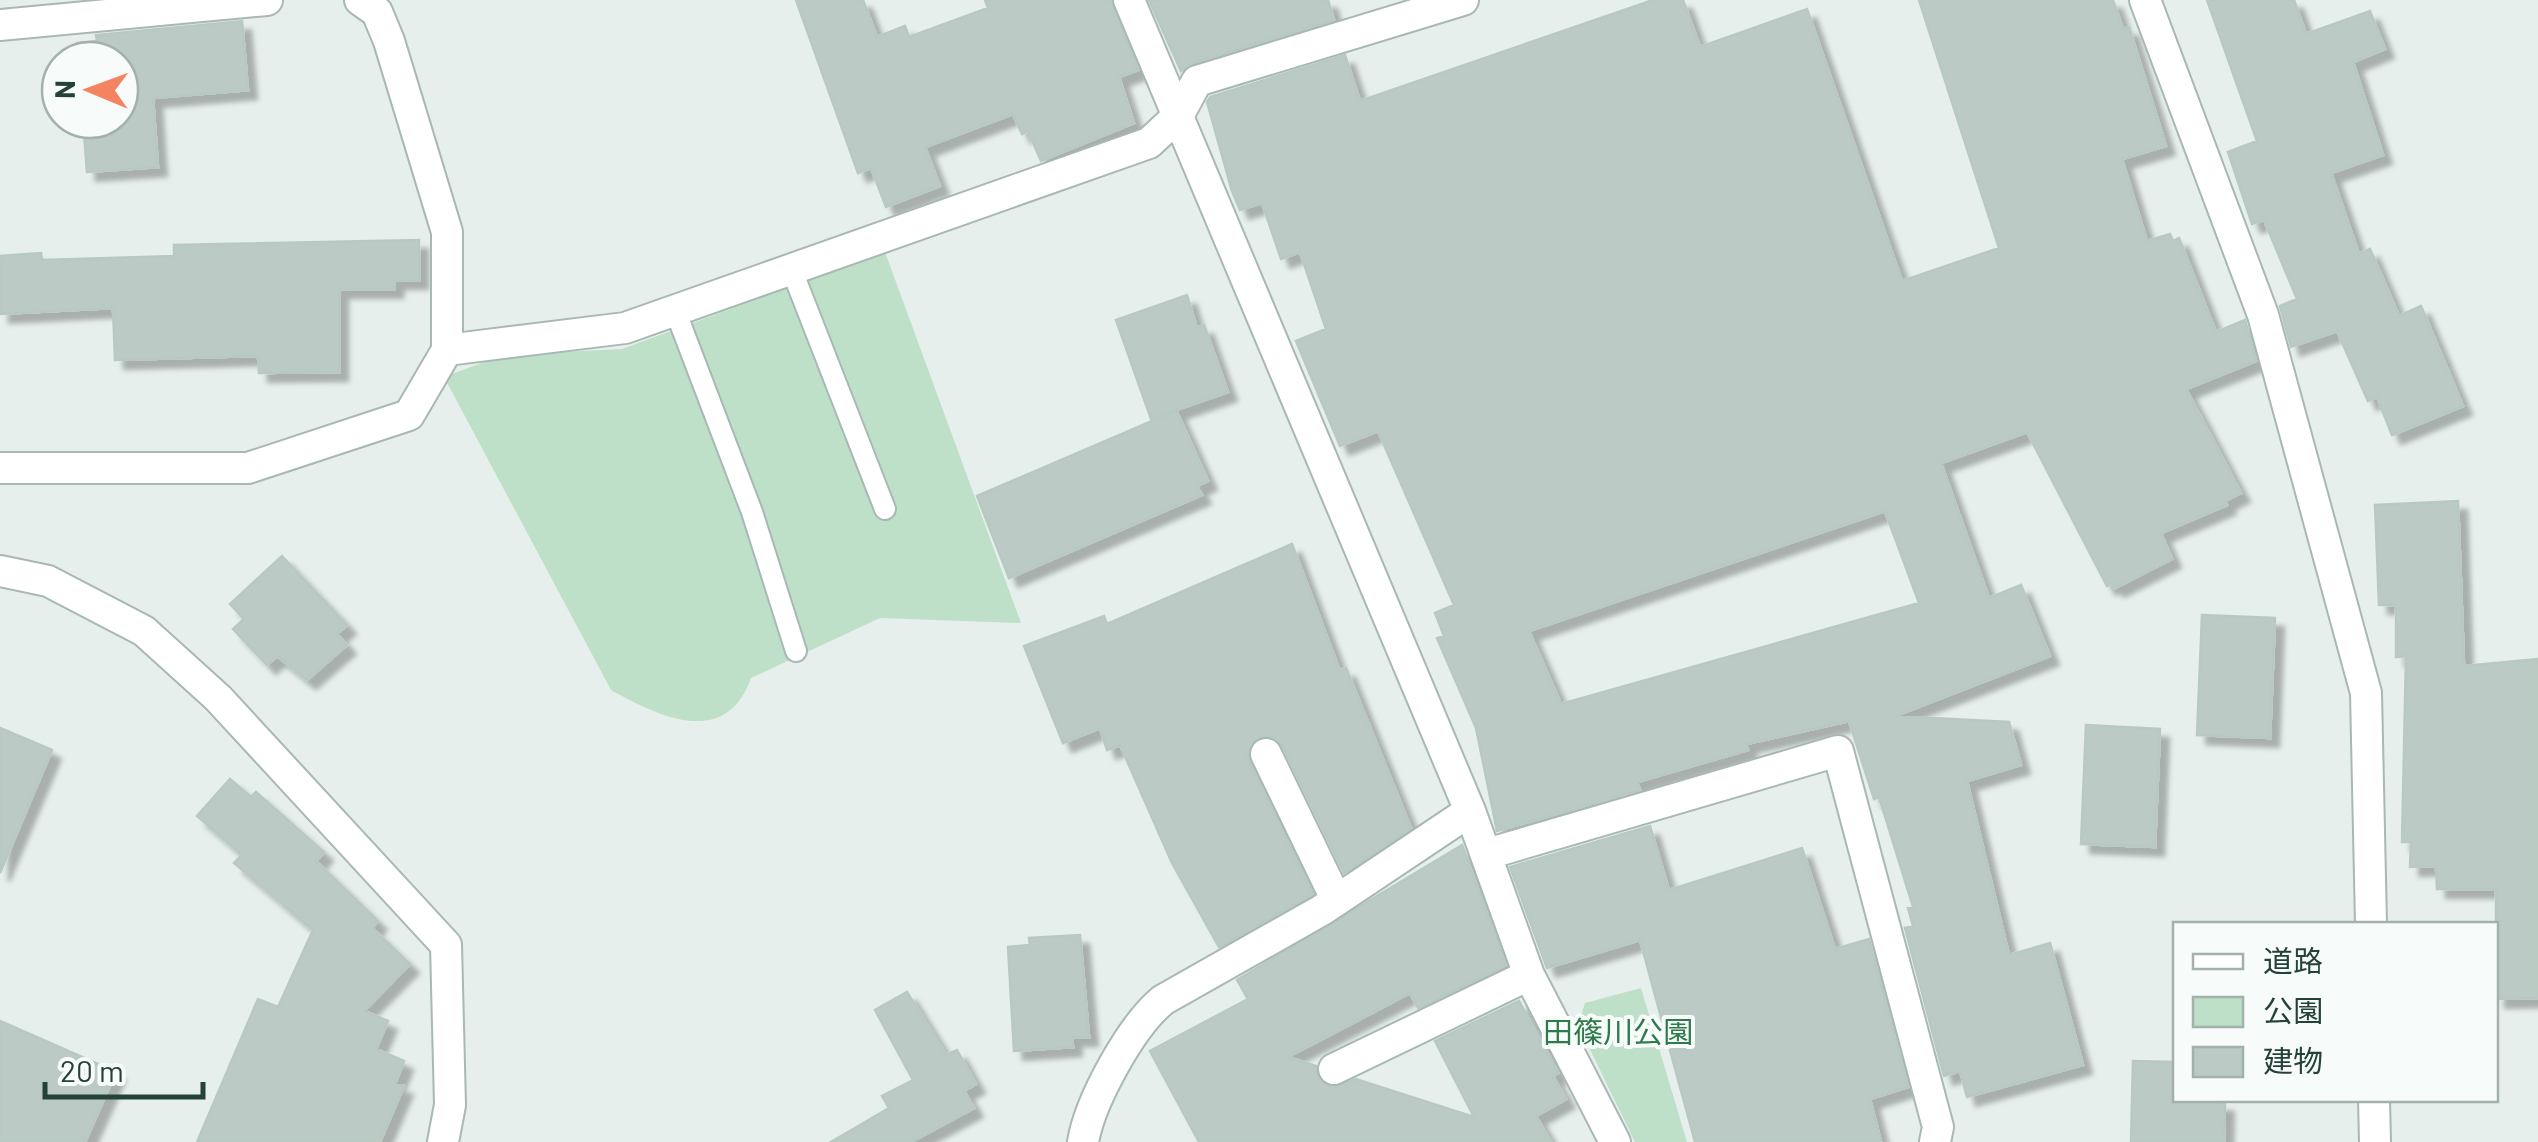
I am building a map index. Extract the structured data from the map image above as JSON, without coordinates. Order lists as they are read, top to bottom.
{
  "parks": ["田篠川公園"],
  "legend": ["道路", "公園", "建物"],
  "scale_bar": "20 m",
  "north": "left"
}
